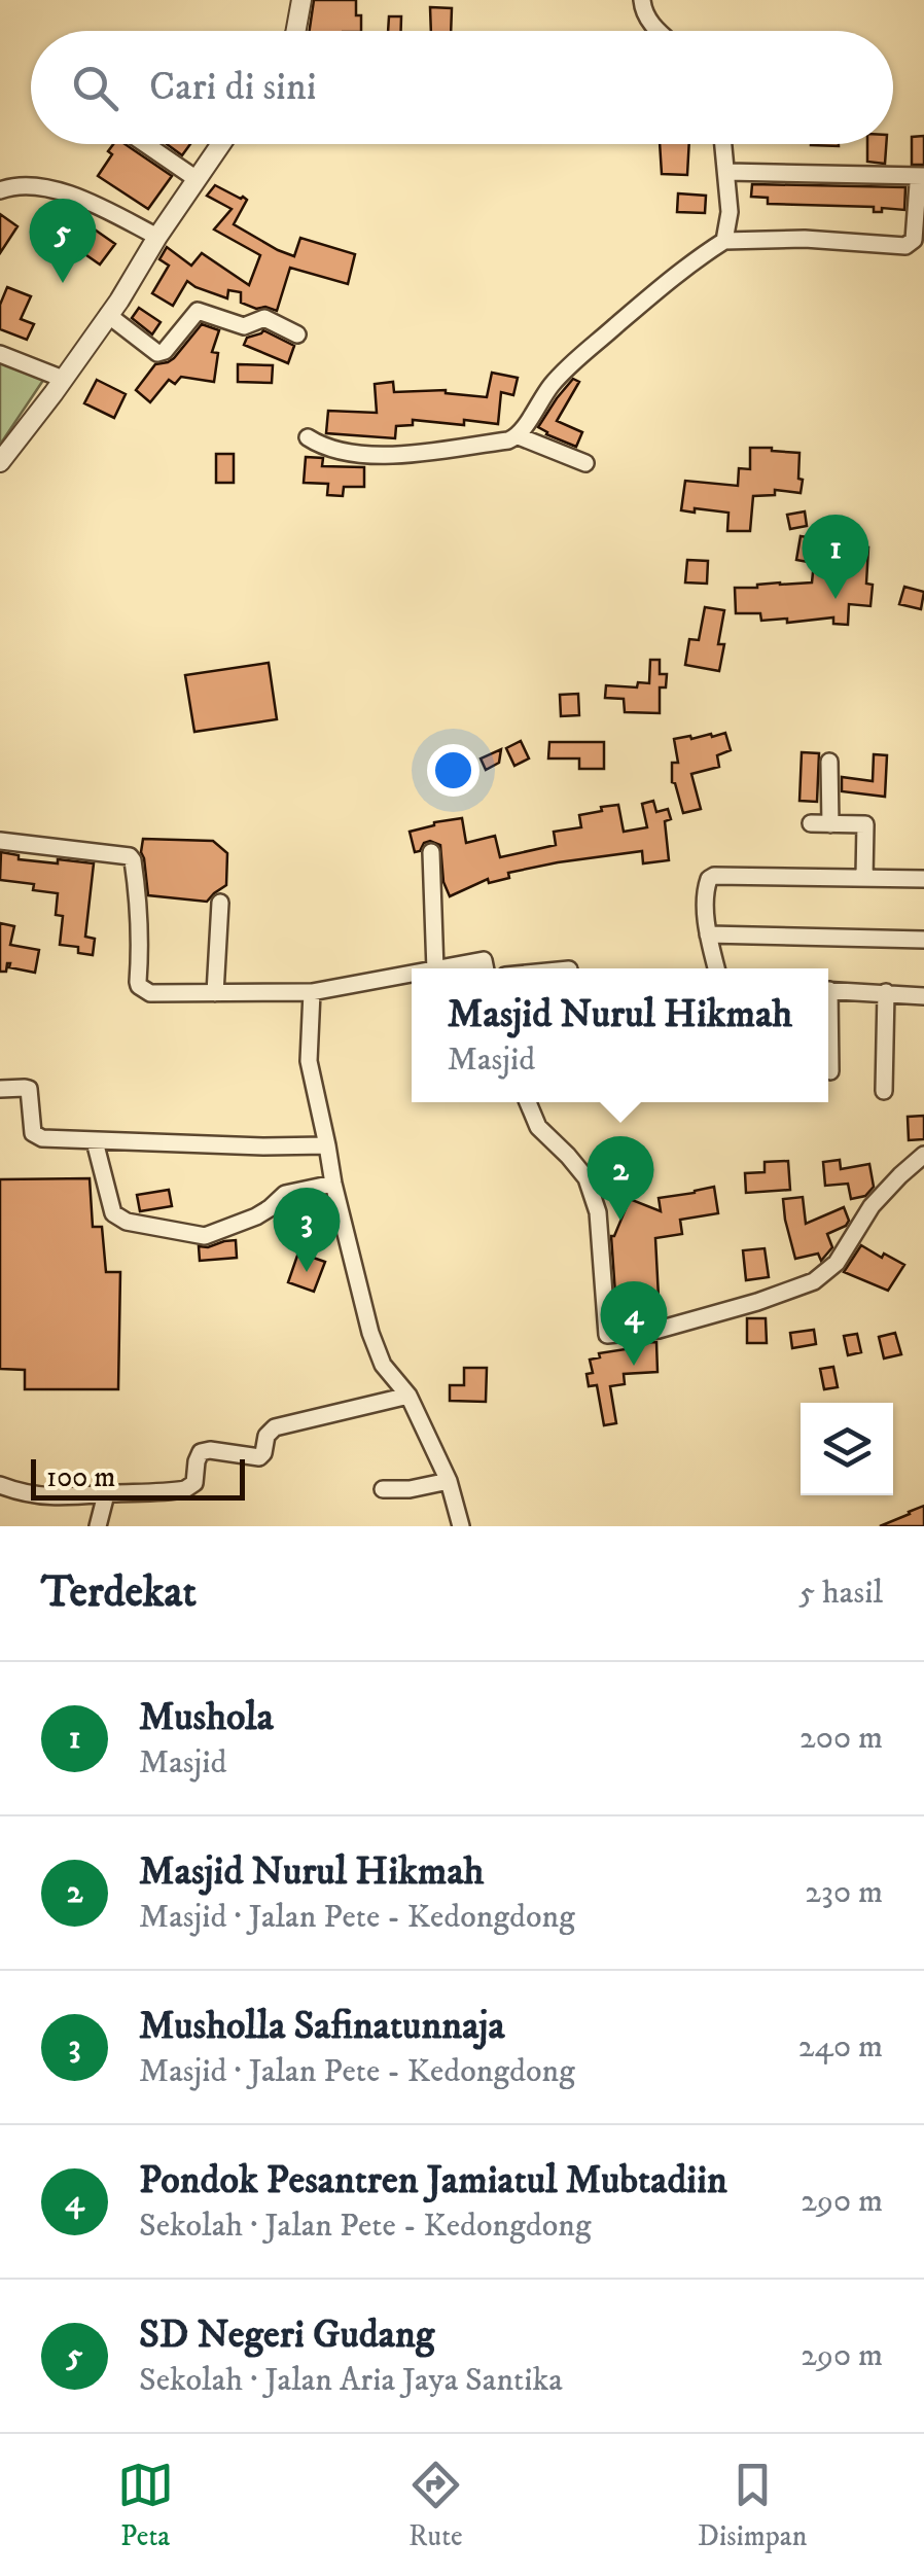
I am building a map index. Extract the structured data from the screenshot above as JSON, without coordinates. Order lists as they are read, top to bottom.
{
  "scale_bar": "100 m",
  "page": {
    "search": "Cari di sini",
    "pins": [
      "5",
      "1",
      "2",
      "3",
      "4"
    ],
    "popup": ["Masjid Nurul Hikmah", "Masjid"],
    "scale": "100 m",
    "heading": ["Terdekat", "5 hasil"],
    "list": [
      {
        "mark": "1",
        "name": "Mushola",
        "note": "Masjid",
        "value": "200 m"
      },
      {
        "mark": "2",
        "name": "Masjid Nurul Hikmah",
        "note": "Masjid · Jalan Pete - Kedongdong",
        "value": "230 m"
      },
      {
        "mark": "3",
        "name": "Musholla Safinatunnaja",
        "note": "Masjid · Jalan Pete - Kedongdong",
        "value": "240 m"
      },
      {
        "mark": "4",
        "name": "Pondok Pesantren Jamiatul Mubtadiin",
        "note": "Sekolah · Jalan Pete - Kedongdong",
        "value": "290 m"
      },
      {
        "mark": "5",
        "name": "SD Negeri Gudang",
        "note": "Sekolah · Jalan Aria Jaya Santika",
        "value": "290 m"
      }
    ],
    "nav": ["Peta", "Rute", "Disimpan"]
  }
}
